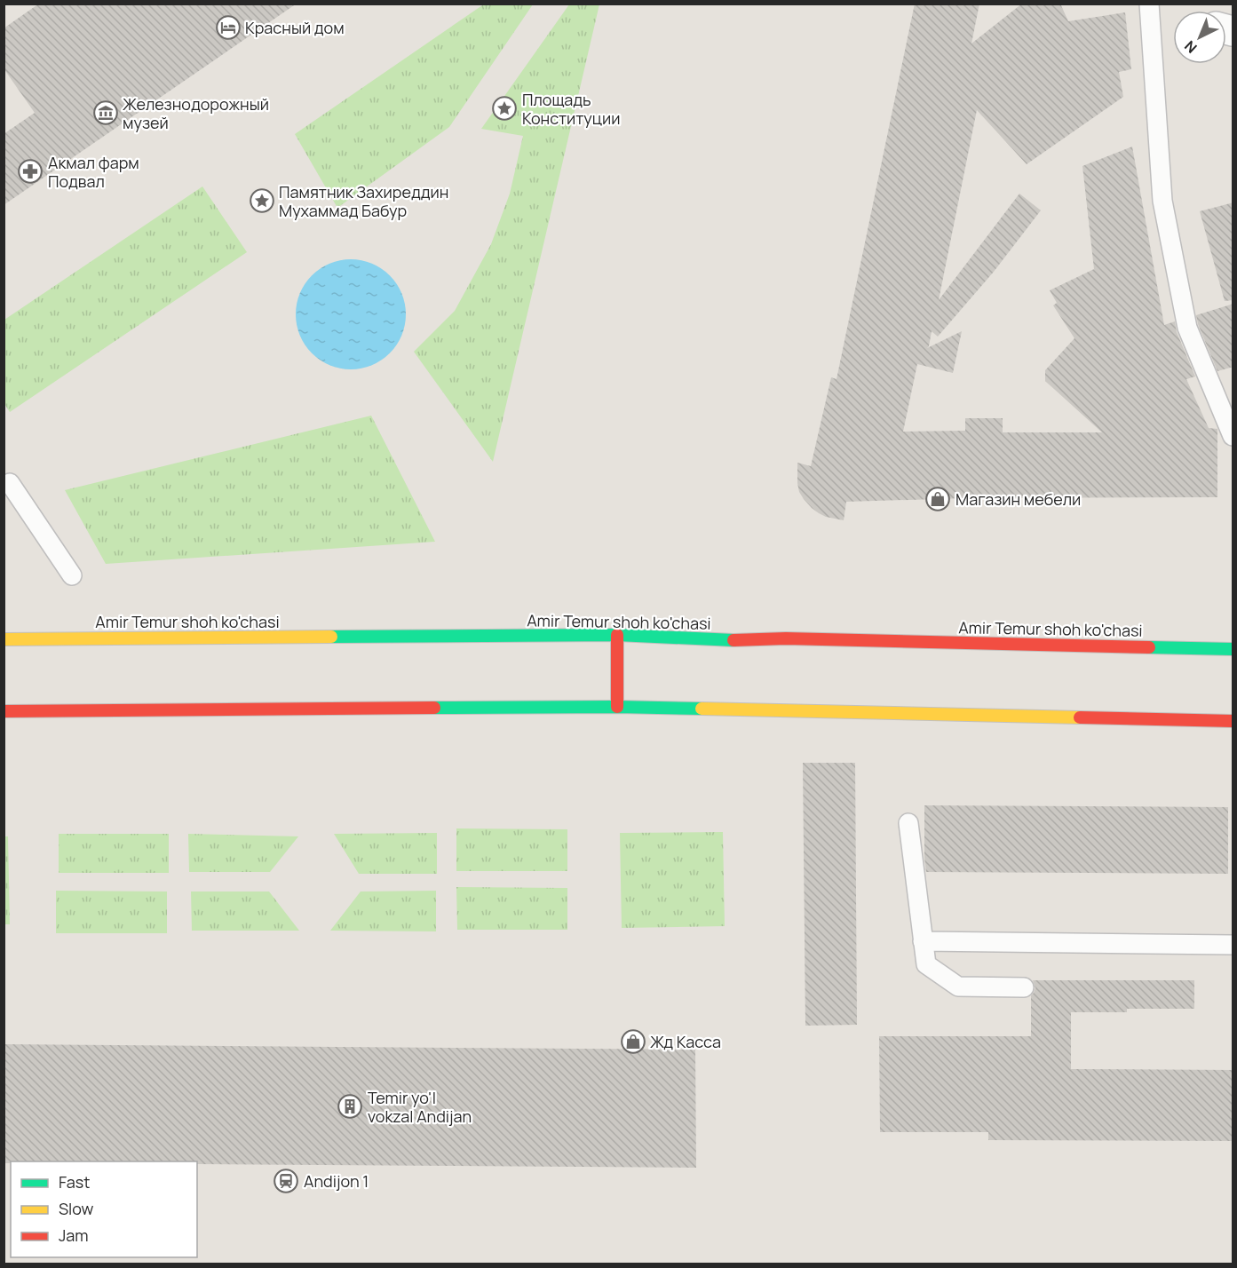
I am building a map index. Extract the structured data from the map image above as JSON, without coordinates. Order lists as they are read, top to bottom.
{
  "streets": {
    "main road": ["Amir Temur shoh ko'chasi"]
  },
  "places": {
    "hotel": ["Красный дом"],
    "place": ["Площадь Конституции", "Памятник Захиреддин Мухаммад Бабур"],
    "museum": ["Железнодорожный музей"],
    "pharmacy": ["Акмал фарм Подвал"],
    "shop": ["Магазин мебели", "Жд Касса"],
    "building": ["Temir yo'l vokzal Andijan"],
    "station": ["Andijon 1"]
  },
  "legend": ["Fast", "Slow", "Jam"],
  "north": "bottom left"
}
